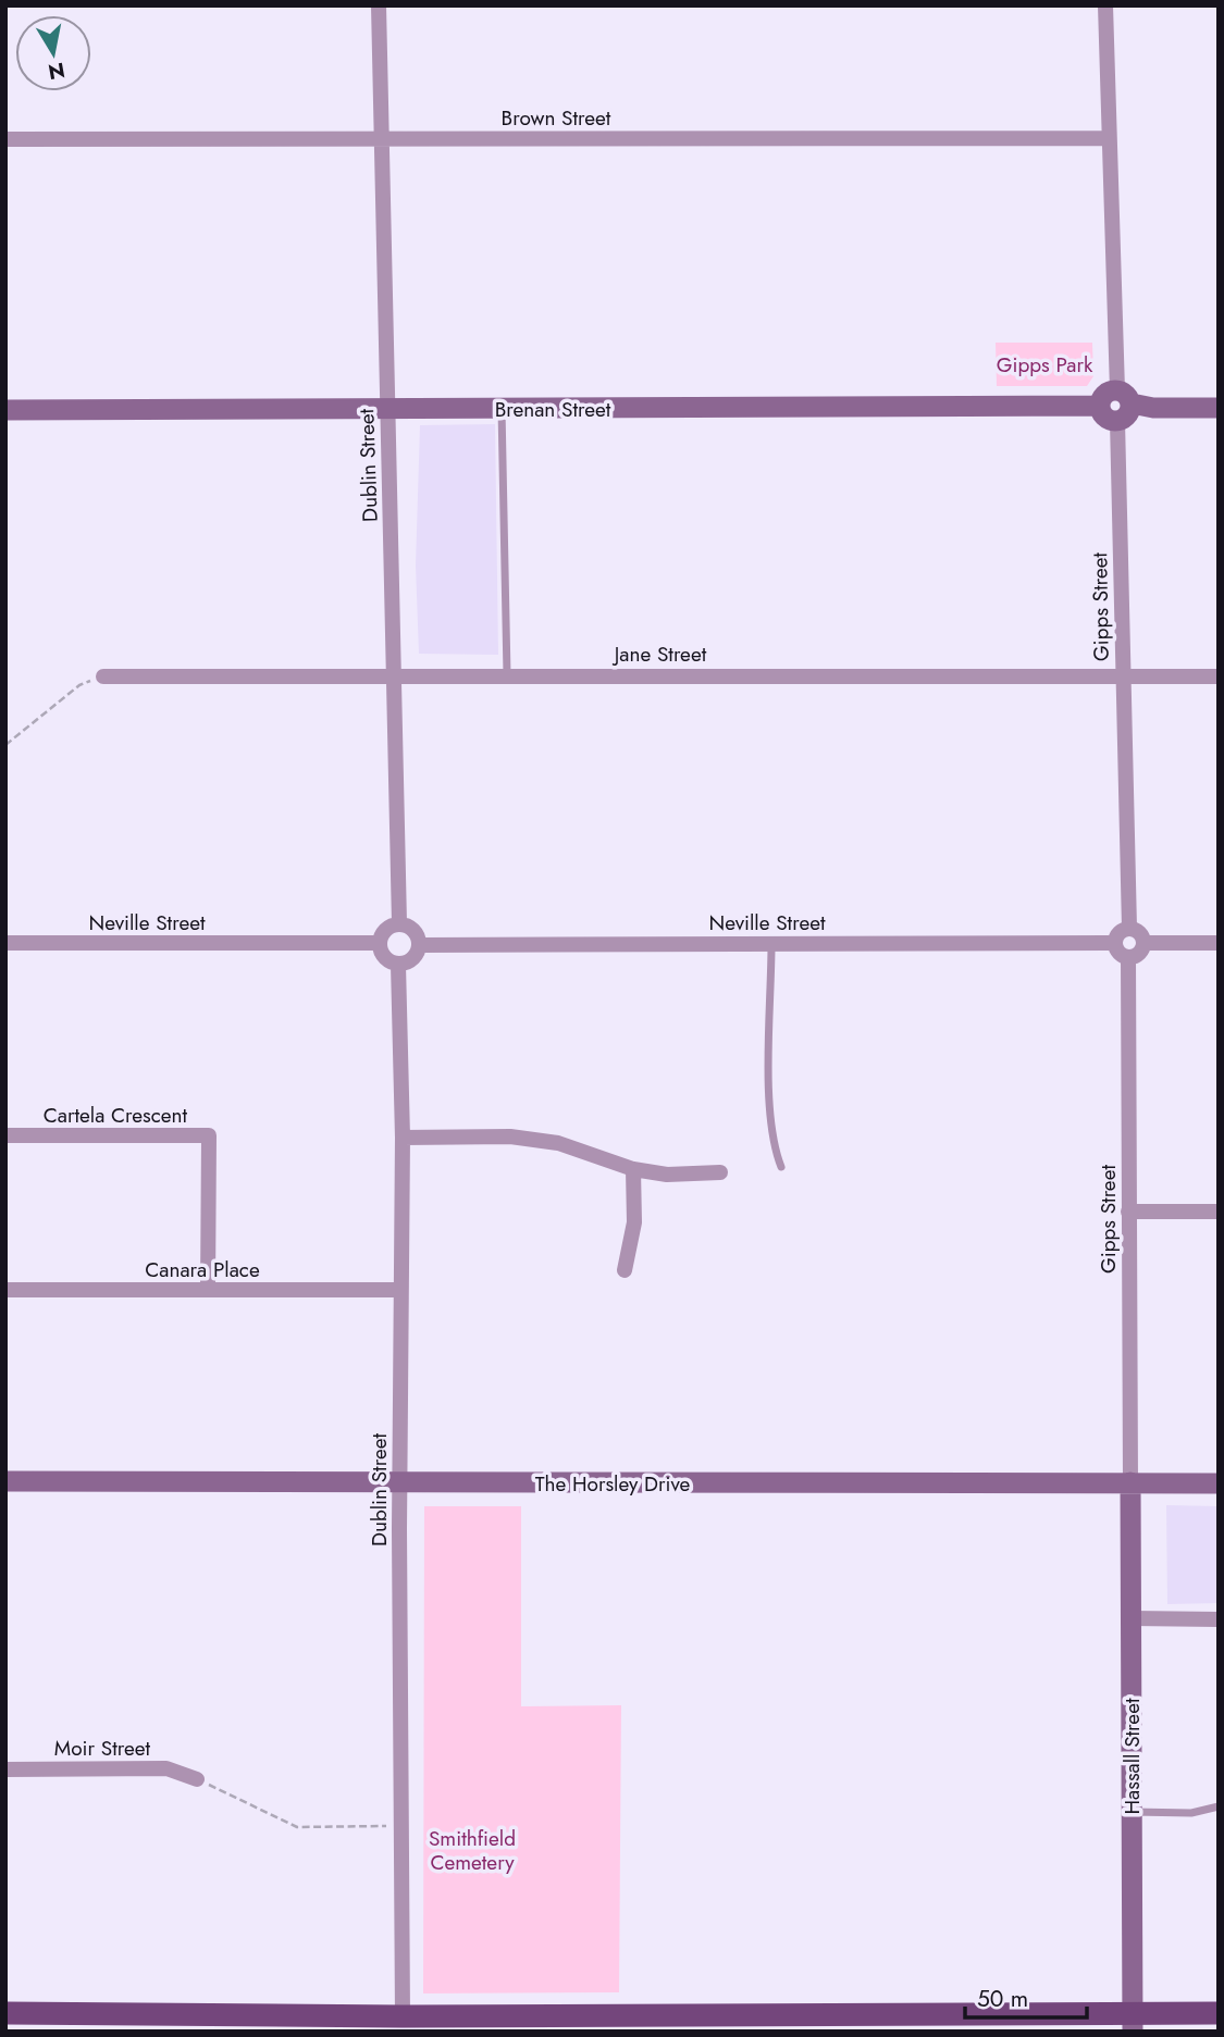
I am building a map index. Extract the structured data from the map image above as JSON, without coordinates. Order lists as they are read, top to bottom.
{
  "streets": {
    "main road": ["Brenan Street", "The Horsley Drive", "Hassall Street"],
    "street": [
      "Brown Street",
      "Dublin Street",
      "Gipps Street",
      "Jane Street",
      "Neville Street",
      "Cartela Crescent",
      "Canara Place",
      "Moir Street"
    ]
  },
  "crossings": [
    ["Brown Street", "Dublin Street"],
    ["Brenan Street", "Dublin Street"],
    ["Brenan Street", "Gipps Street"],
    ["Dublin Street", "Jane Street"],
    ["Dublin Street", "Neville Street"],
    ["Dublin Street", "Canara Place"],
    ["Dublin Street", "The Horsley Drive"],
    ["Gipps Street", "Jane Street"],
    ["Gipps Street", "Neville Street"],
    ["Gipps Street", "The Horsley Drive"],
    ["Gipps Street", "Hassall Street"],
    ["Cartela Crescent", "Canara Place"],
    ["The Horsley Drive", "Hassall Street"]
  ],
  "parks": ["Gipps Park", "Smithfield Cemetery"],
  "scale_bar": "50 m",
  "north": "bottom"
}
